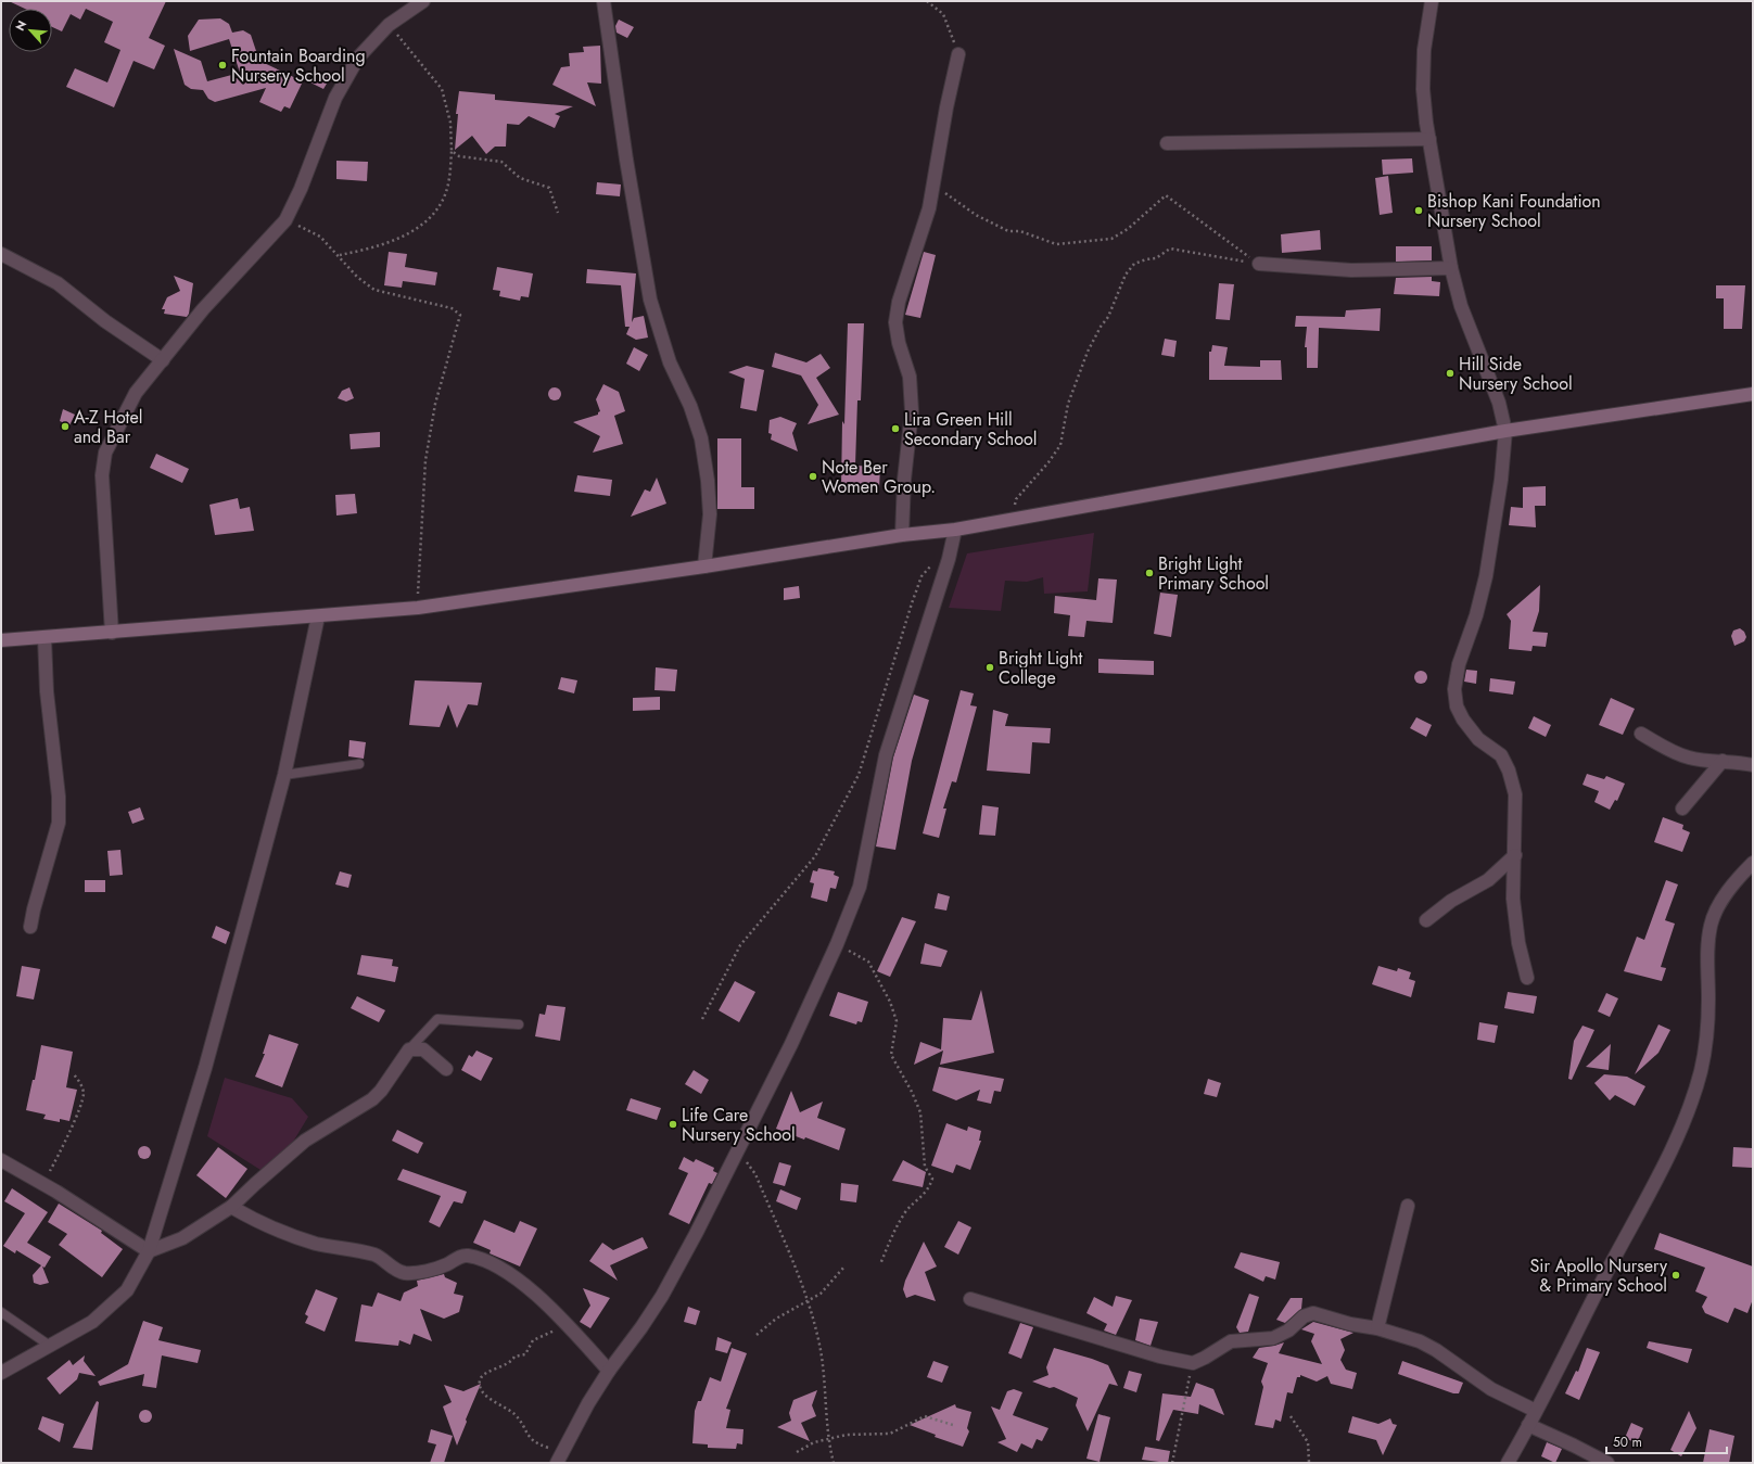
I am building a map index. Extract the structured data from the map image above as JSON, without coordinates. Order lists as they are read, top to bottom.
{
  "places": [
    "Fountain Boarding Nursery School",
    "Bishop Kani Foundation Nursery School",
    "Hill Side Nursery School",
    "A-Z Hotel and Bar",
    "Lira Green Hill Secondary School",
    "Note Ber Women Group.",
    "Bright Light Primary School",
    "Bright Light College",
    "Life Care Nursery School",
    "Sir Apollo Nursery & Primary School"
  ],
  "scale_bar": "50 m",
  "north": "top left"
}
